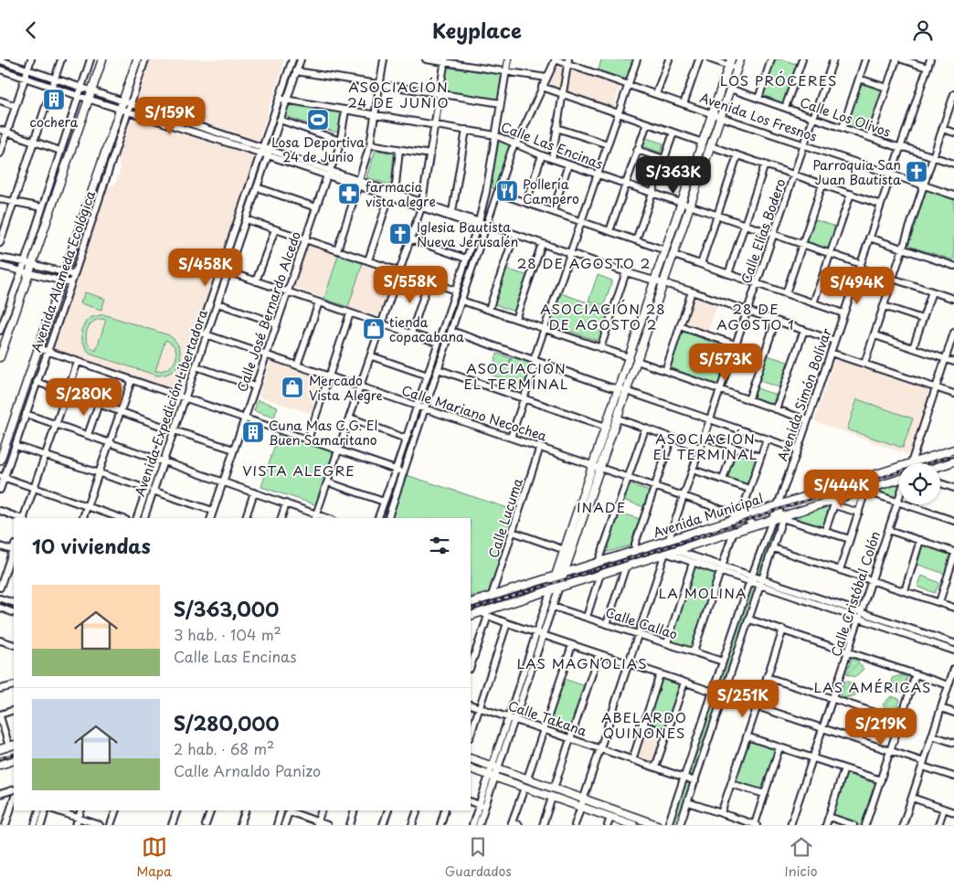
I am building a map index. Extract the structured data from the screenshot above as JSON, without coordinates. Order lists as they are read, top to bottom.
{
  "streets": {
    "main road": ["Avenida Alameda Ecológica", "Avenida Municipal"],
    "street": [
      "Avenida Los Fresnos",
      "Calle Los Olivos",
      "Calle Las Encinas",
      "Calle Elías Bodero",
      "Calle José Bernardo Alcedo",
      "Avenida Simón Bolívar",
      "Avenida Expedición Libertadora",
      "Calle Mariano Necochea",
      "Calle Lucuma",
      "Calle Cristóbal Colón",
      "Calle Callao",
      "Calle Takana"
    ]
  },
  "crossings": [
    ["Avenida Los Fresnos", "Calle Elías Bodero"],
    ["Avenida Los Fresnos", "Avenida Simón Bolívar"],
    ["Calle Los Olivos", "Calle Elías Bodero"],
    ["Calle Los Olivos", "Avenida Simón Bolívar"],
    ["Calle Las Encinas", "Calle Elías Bodero"],
    ["Calle Las Encinas", "Calle José Bernardo Alcedo"],
    ["Calle Las Encinas", "Avenida Simón Bolívar"],
    ["Calle Las Encinas", "Avenida Expedición Libertadora"],
    ["Calle Elías Bodero", "Calle Mariano Necochea"],
    ["Calle Elías Bodero", "Avenida Municipal"],
    ["Calle José Bernardo Alcedo", "Calle Mariano Necochea"],
    ["Avenida Simón Bolívar", "Avenida Municipal"],
    ["Avenida Simón Bolívar", "Calle Callao"],
    ["Avenida Simón Bolívar", "Calle Takana"],
    ["Avenida Expedición Libertadora", "Calle Mariano Necochea"],
    ["Calle Mariano Necochea", "Avenida Municipal"],
    ["Calle Mariano Necochea", "Calle Lucuma"],
    ["Avenida Municipal", "Calle Lucuma"],
    ["Avenida Municipal", "Calle Cristóbal Colón"]
  ],
  "districts": [
    "LOS PRÓCERES",
    "ASOCIACIÓN 24 DE JUNIO",
    "28 DE AGOSTO 2",
    "ASOCIACIÓN 28 DE AGOSTO 2",
    "28 DE AGOSTO 1",
    "ASOCIACIÓN EL TERMINAL",
    "ASOCIACIÓN EL TERMINAL",
    "VISTA ALEGRE",
    "INADE",
    "LA MOLINA",
    "LAS MAGNOLIAS",
    "LAS AMÉRICAS",
    "ABELARDO QUIÑONES"
  ],
  "places": {
    "building": ["cochera", "Cuna Mas C.G. El Buen Samaritano"],
    "sports": ["Losa Deportiva 24 de Junio"],
    "church": ["Parroquia San Juan Bautista", "Iglesia Bautista Nueva Jerusalén"],
    "restaurant": ["Pollería Campero"],
    "pharmacy": ["farmacia vista alegre"],
    "shop": ["tienda copacabana", "Mercado Vista Alegre"]
  },
  "page": {
    "header": "Keyplace",
    "price": [
      "S/159K",
      "S/363K",
      "S/458K",
      "S/558K",
      "S/494K",
      "S/573K",
      "S/280K",
      "S/444K",
      "S/251K",
      "S/219K"
    ],
    "heading": "10 viviendas",
    "list": [
      {
        "name": "S/363,000",
        "note": "3 hab. · 104 m² · Calle Las Encinas"
      },
      {
        "name": "S/280,000",
        "note": "2 hab. · 68 m² · Calle Arnaldo Panizo"
      }
    ],
    "tabs": ["Mapa", "Guardados", "Inicio"]
  }
}
